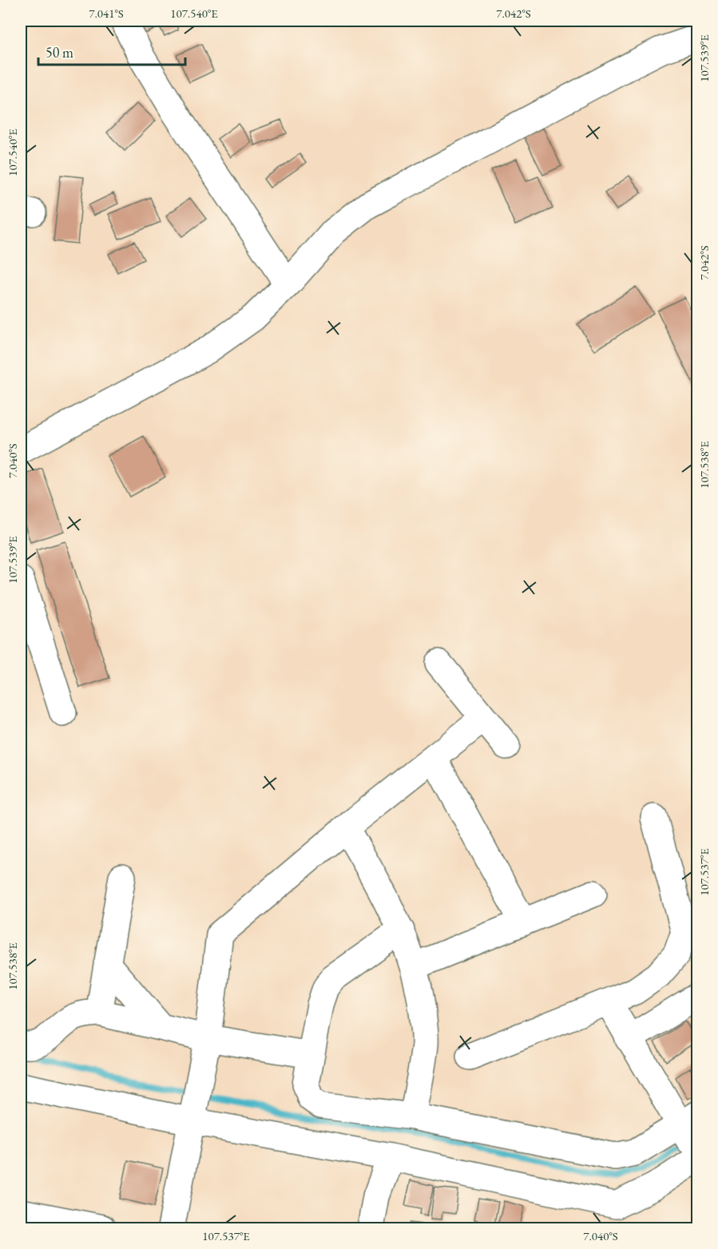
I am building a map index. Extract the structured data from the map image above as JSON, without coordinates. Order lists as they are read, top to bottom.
{
  "scale_bar": "50 m",
  "coordinates": [
    "7.041°S",
    "107.540°E",
    "7.042°S",
    "107.539°E",
    "7.040°S",
    "107.538°E",
    "107.537°E"
  ]
}
